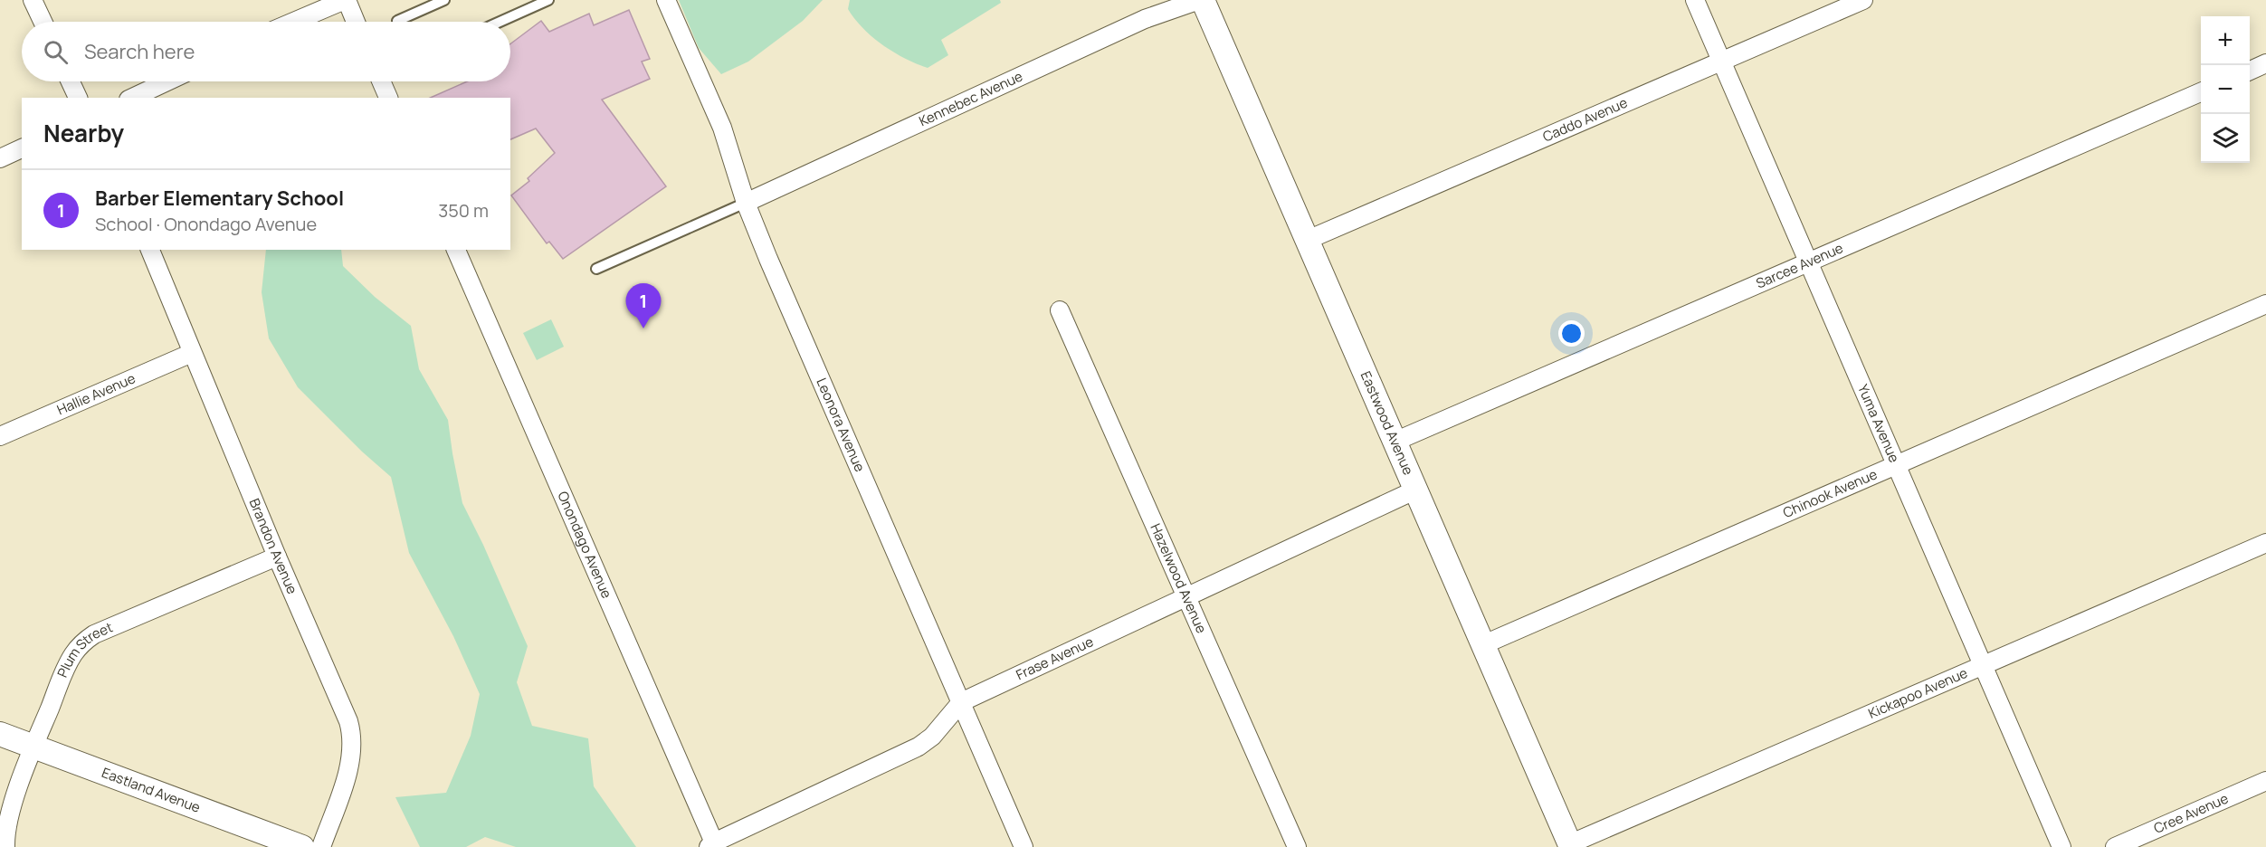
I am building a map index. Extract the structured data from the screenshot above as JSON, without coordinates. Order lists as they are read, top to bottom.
{
  "streets": {
    "street": [
      "Kennebec Avenue",
      "Caddo Avenue",
      "Sarcee Avenue",
      "Hallie Avenue",
      "Eastwood Avenue",
      "Yuma Avenue",
      "Leonora Avenue",
      "Chinook Avenue",
      "Onondago Avenue",
      "Brandon Avenue",
      "Hazelwood Avenue",
      "Plum Street",
      "Frase Avenue",
      "Kickapoo Avenue",
      "Eastland Avenue",
      "Cree Avenue"
    ]
  },
  "crossings": [
    ["Kennebec Avenue", "Eastwood Avenue"],
    ["Kennebec Avenue", "Leonora Avenue"],
    ["Caddo Avenue", "Eastwood Avenue"],
    ["Caddo Avenue", "Yuma Avenue"],
    ["Sarcee Avenue", "Eastwood Avenue"],
    ["Sarcee Avenue", "Yuma Avenue"],
    ["Hallie Avenue", "Brandon Avenue"],
    ["Eastwood Avenue", "Chinook Avenue"],
    ["Eastwood Avenue", "Frase Avenue"],
    ["Eastwood Avenue", "Kickapoo Avenue"],
    ["Yuma Avenue", "Chinook Avenue"],
    ["Yuma Avenue", "Kickapoo Avenue"],
    ["Leonora Avenue", "Frase Avenue"],
    ["Onondago Avenue", "Frase Avenue"],
    ["Brandon Avenue", "Plum Street"],
    ["Hazelwood Avenue", "Frase Avenue"],
    ["Plum Street", "Eastland Avenue"]
  ],
  "page": {
    "map_buttons": ["+", "−"],
    "search": "Search here",
    "heading": "Nearby",
    "list": [
      {
        "mark": "1",
        "name": "Barber Elementary School",
        "note": "School · Onondago Avenue",
        "value": "350 m"
      }
    ],
    "pins": "1"
  }
}
